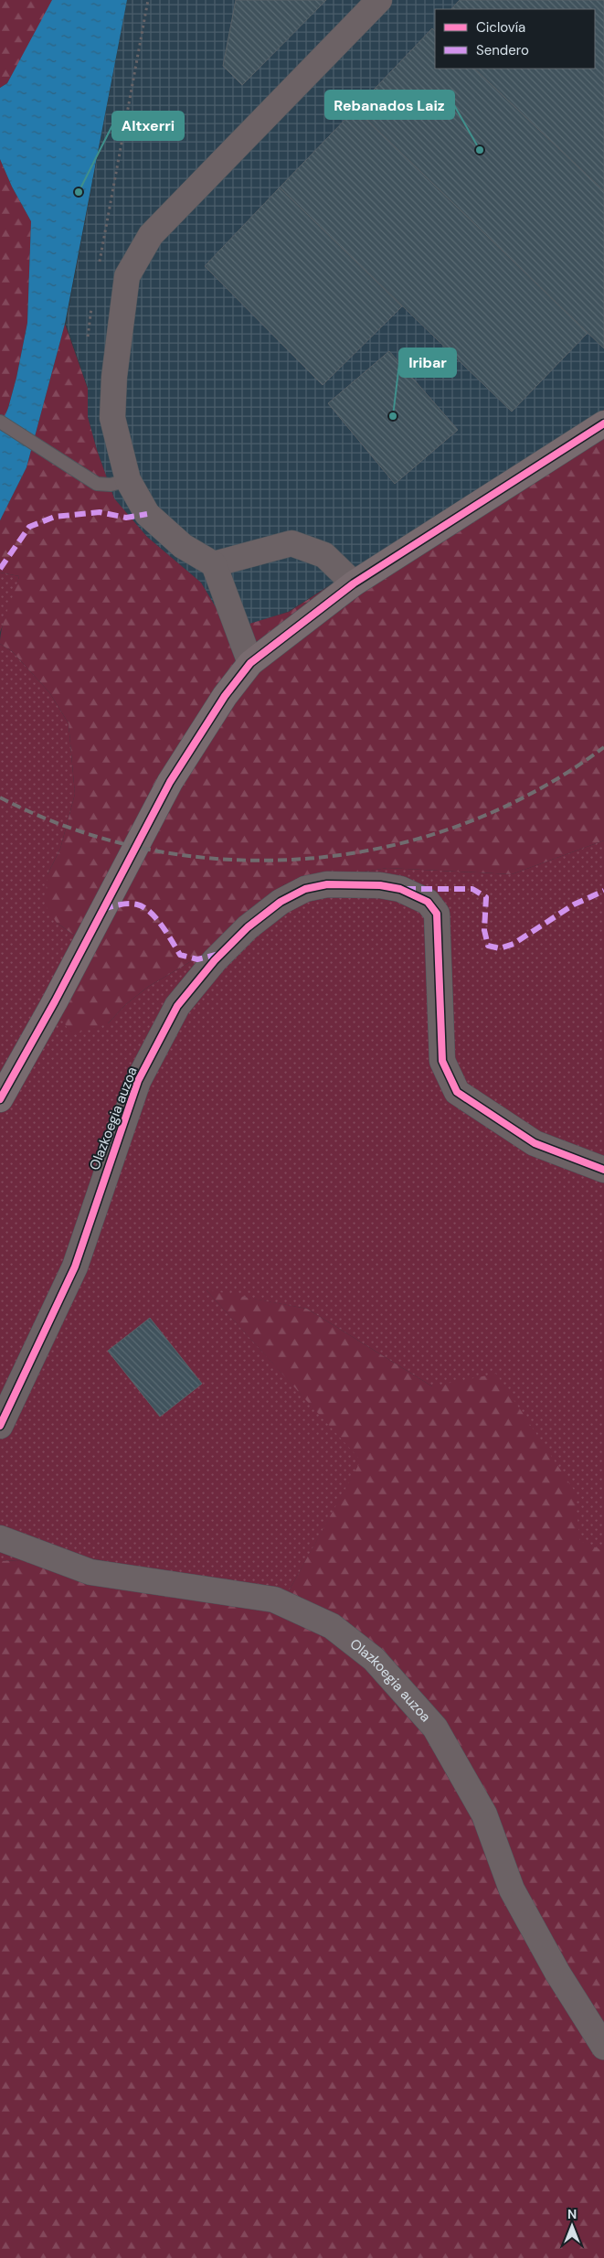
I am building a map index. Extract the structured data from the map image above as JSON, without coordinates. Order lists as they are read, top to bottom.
{
  "streets": {
    "street": ["Olazkoegia auzoa"]
  },
  "places": ["Rebanados Laiz", "Altxerri", "Iribar"],
  "legend": ["Ciclovía", "Sendero"],
  "north": "top"
}
